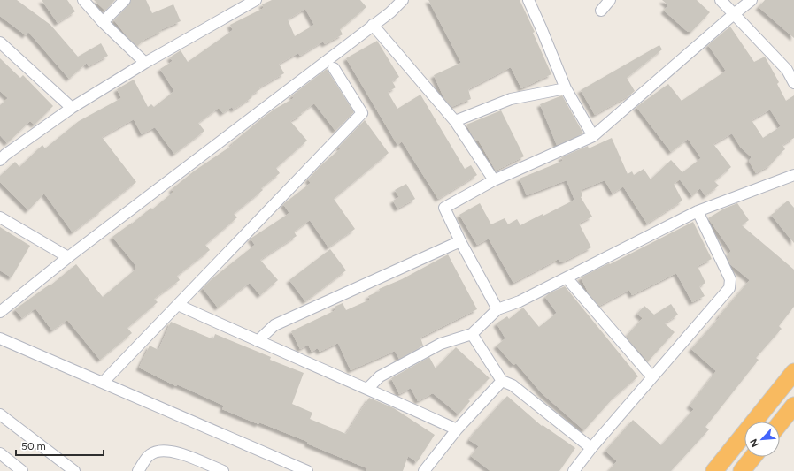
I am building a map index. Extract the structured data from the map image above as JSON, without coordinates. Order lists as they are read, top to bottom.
{
  "scale_bar": "50 m",
  "north": "bottom left"
}
